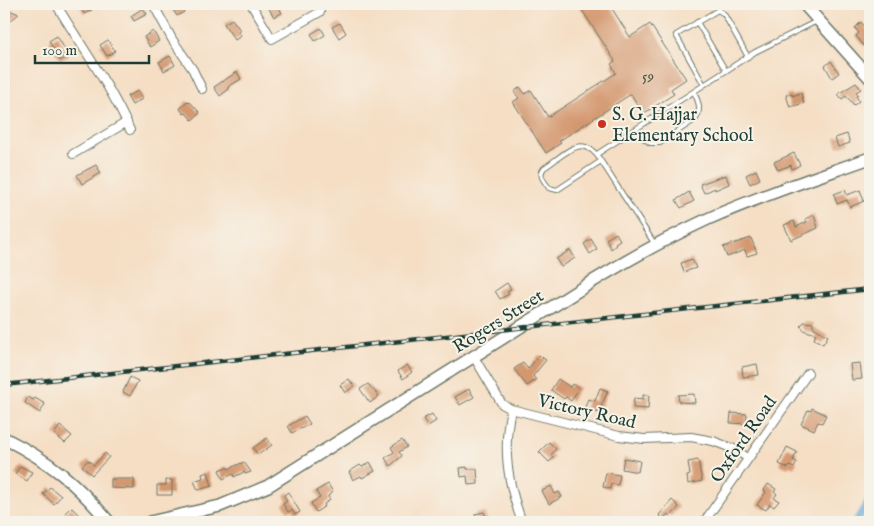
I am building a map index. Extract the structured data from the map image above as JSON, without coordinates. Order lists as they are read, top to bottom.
{
  "streets": {
    "main road": ["Rogers Street"],
    "street": ["Victory Road", "Oxford Road"]
  },
  "crossings": [
    ["Rogers Street", "Victory Road"],
    ["Victory Road", "Oxford Road"]
  ],
  "places": ["S. G. Hajjar Elementary School"],
  "house_numbers": ["59"],
  "scale_bar": "100 m"
}
